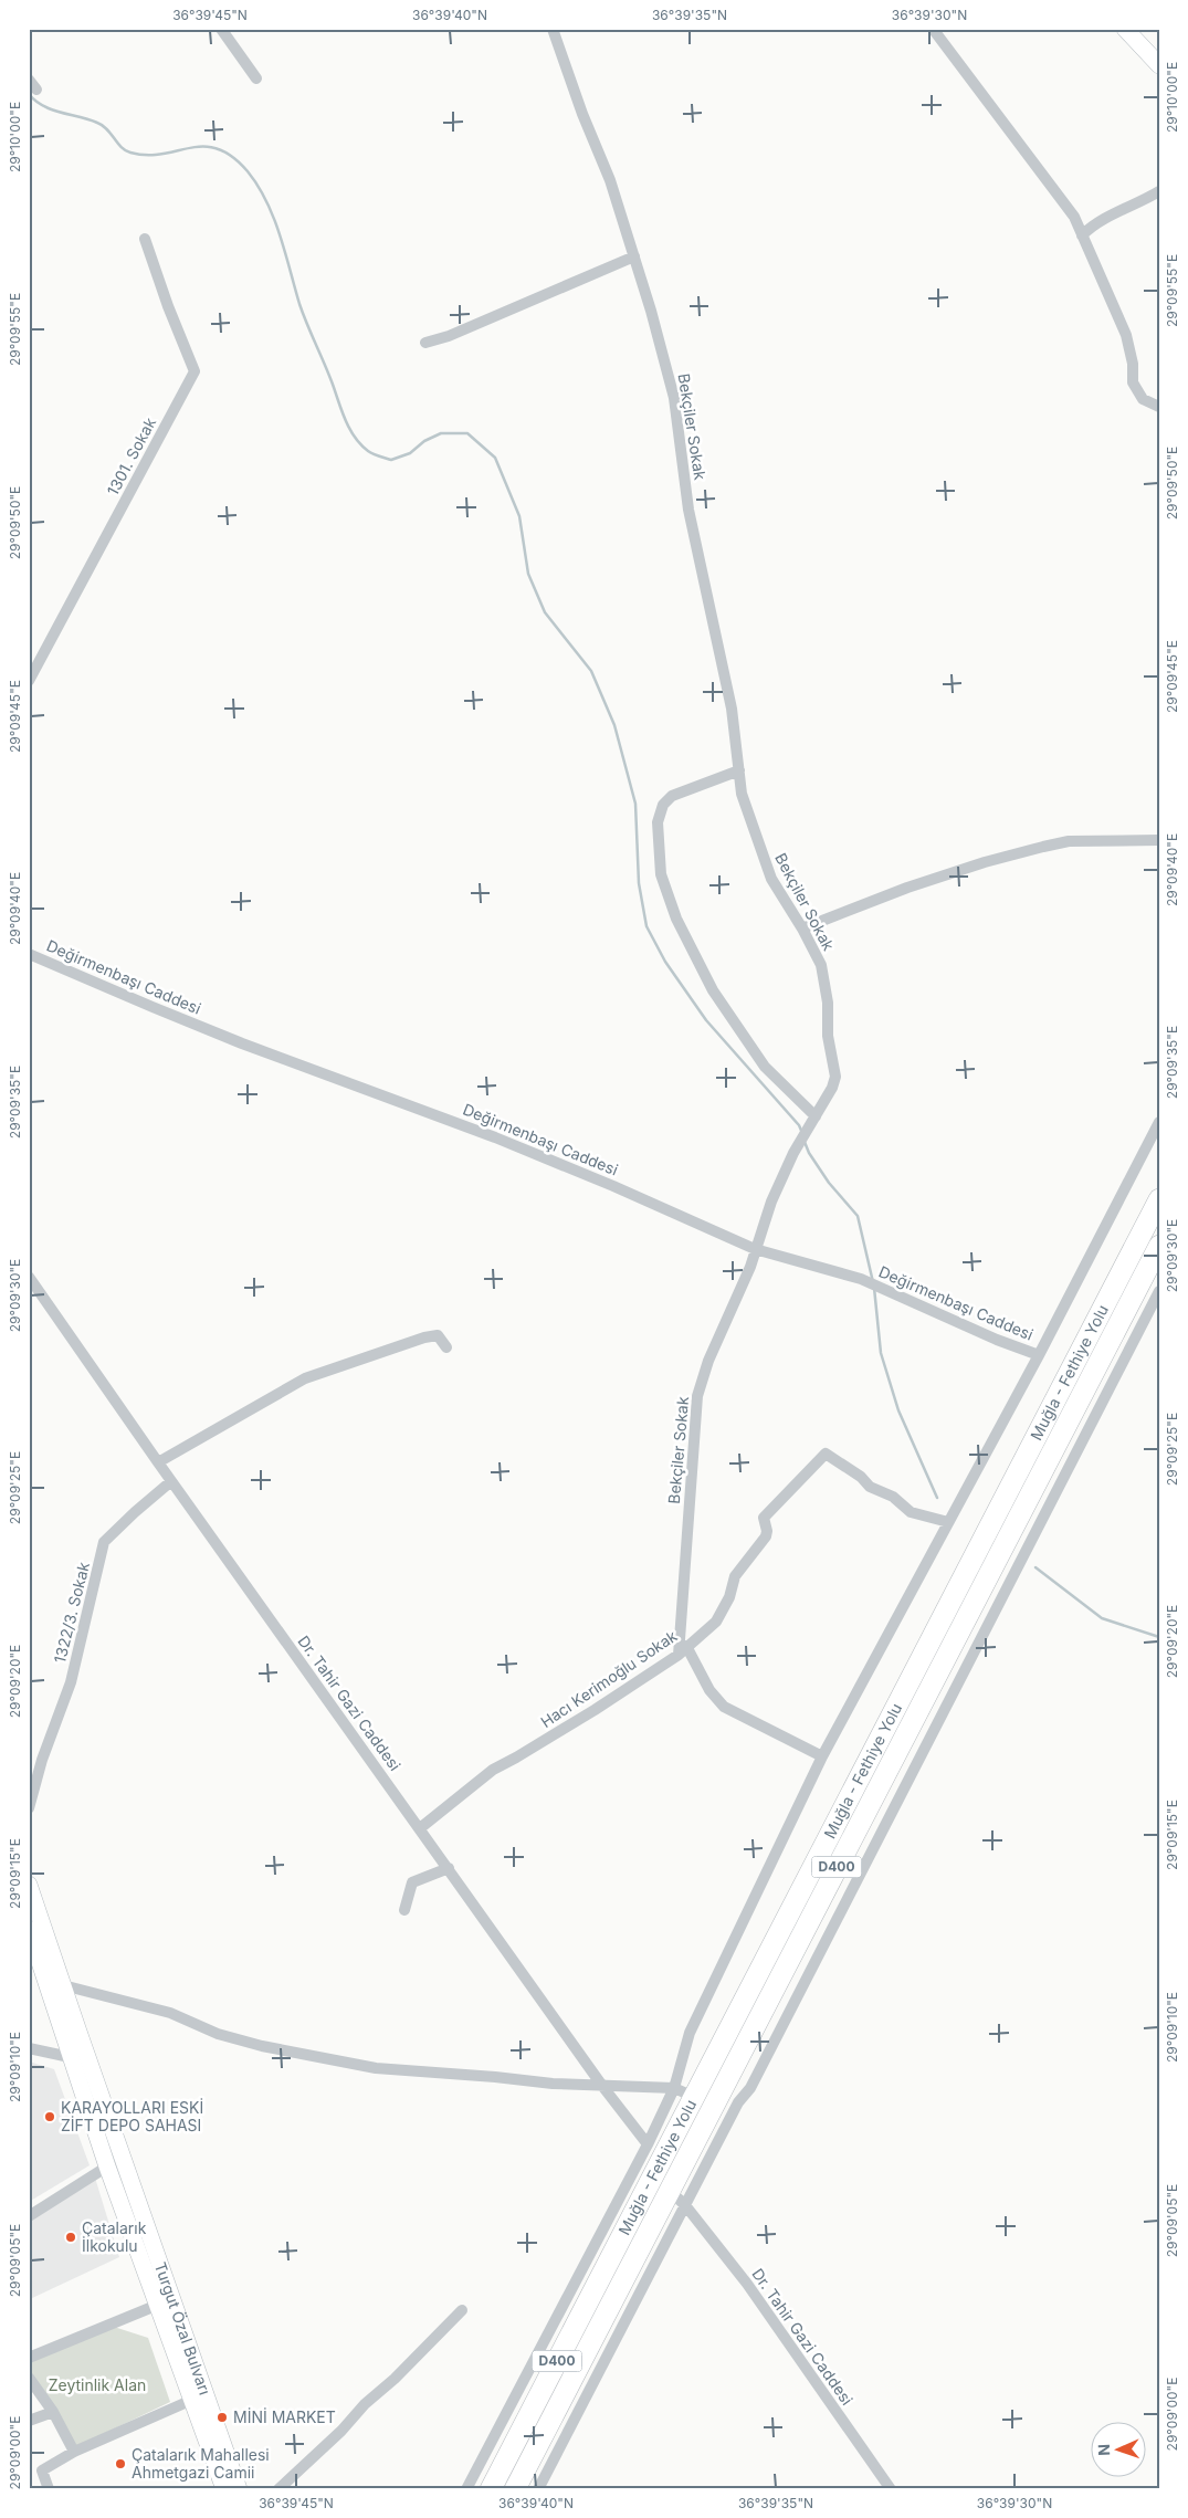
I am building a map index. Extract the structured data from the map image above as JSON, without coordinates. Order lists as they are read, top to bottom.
{
  "streets": {
    "highway": ["Muğla - Fethiye Yolu", "D400"],
    "main road": ["Turgut Özal Bulvarı"],
    "street": [
      "Bekçiler Sokak",
      "1301. Sokak",
      "Değirmenbaşı Caddesi",
      "1322/3. Sokak",
      "Hacı Kerimoğlu Sokak",
      "Dr. Tahir Gazi Caddesi"
    ]
  },
  "crossings": [
    ["Bekçiler Sokak", "Değirmenbaşı Caddesi"],
    ["Bekçiler Sokak", "Hacı Kerimoğlu Sokak"],
    ["Muğla - Fethiye Yolu", "Dr. Tahir Gazi Caddesi"],
    ["1322/3. Sokak", "Dr. Tahir Gazi Caddesi"],
    ["Hacı Kerimoğlu Sokak", "Dr. Tahir Gazi Caddesi"]
  ],
  "parks": ["Zeytinlik Alan"],
  "places": [
    "KARAYOLLARI ESKİ ZİFT DEPO SAHASI",
    "Çatalarık İlkokulu",
    "MİNİ MARKET",
    "Çatalarık Mahallesi Ahmetgazi Camii"
  ],
  "north": "left",
  "coordinates": [
    "36°39'45\"N",
    "36°39'40\"N",
    "36°39'35\"N",
    "36°39'30\"N",
    "29°10'00\"E",
    "29°09'55\"E",
    "29°09'50\"E",
    "29°09'45\"E",
    "29°09'40\"E",
    "29°09'35\"E",
    "29°09'30\"E",
    "29°09'25\"E",
    "29°09'20\"E",
    "29°09'15\"E",
    "29°09'10\"E",
    "29°09'05\"E",
    "29°09'00\"E"
  ]
}
